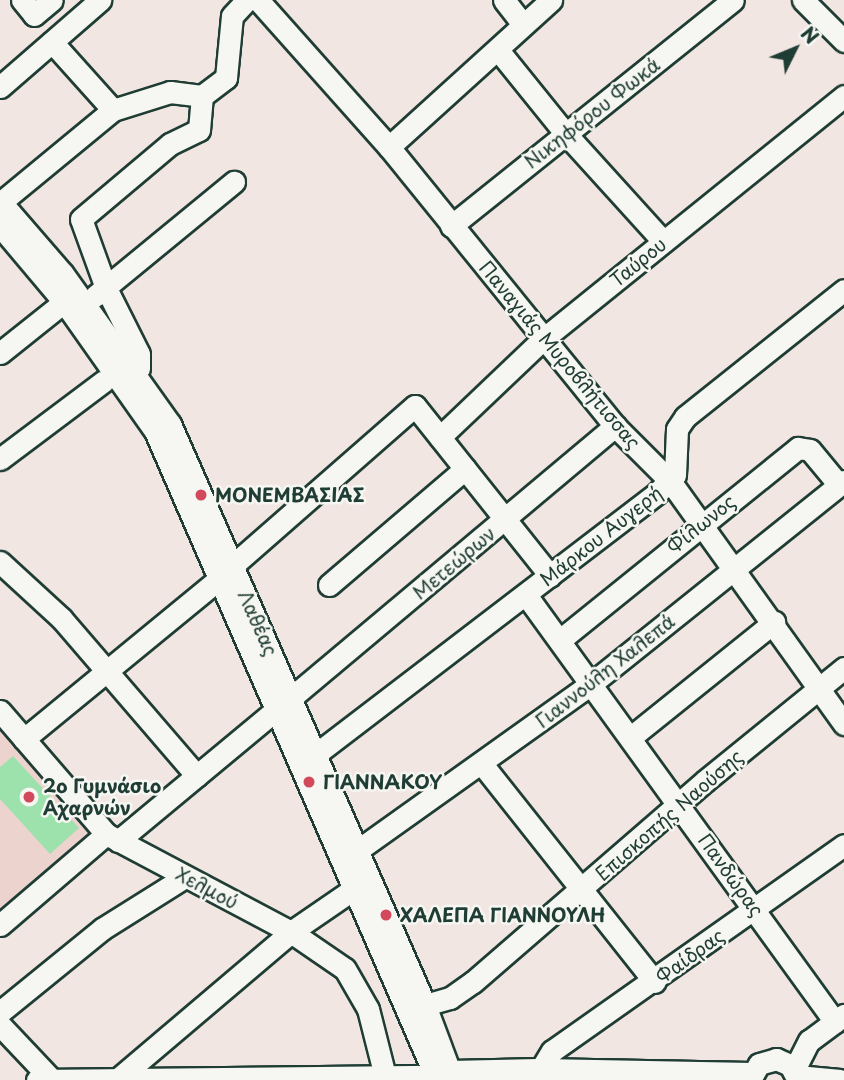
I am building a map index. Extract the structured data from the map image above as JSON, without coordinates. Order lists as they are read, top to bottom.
{
  "streets": {
    "street": [
      "Νικηφόρου Φωκά",
      "Ταύρου",
      "Παναγιάς Μυροβλήτισσας",
      "Φίλωνος",
      "Μάρκου Αυγερή",
      "Μετεώρων",
      "Λαθέας",
      "Γιαννούλη Χαλεπά",
      "Επισκοπής Ναούσης",
      "Πανδώρας",
      "Χελμού",
      "Φαίδρας"
    ]
  },
  "crossings": [
    ["Νικηφόρου Φωκά", "Παναγιάς Μυροβλήτισσας"],
    ["Ταύρου", "Παναγιάς Μυροβλήτισσας"],
    ["Παναγιάς Μυροβλήτισσας", "Φίλωνος"],
    ["Παναγιάς Μυροβλήτισσας", "Μάρκου Αυγερή"],
    ["Παναγιάς Μυροβλήτισσας", "Μετεώρων"],
    ["Παναγιάς Μυροβλήτισσας", "Γιαννούλη Χαλεπά"],
    ["Παναγιάς Μυροβλήτισσας", "Επισκοπής Ναούσης"],
    ["Φίλωνος", "Γιαννούλη Χαλεπά"],
    ["Φίλωνος", "Πανδώρας"],
    ["Μάρκου Αυγερή", "Λαθέας"],
    ["Μάρκου Αυγερή", "Πανδώρας"],
    ["Μετεώρων", "Λαθέας"],
    ["Μετεώρων", "Χελμού"],
    ["Λαθέας", "Γιαννούλη Χαλεπά"],
    ["Λαθέας", "Επισκοπής Ναούσης"],
    ["Γιαννούλη Χαλεπά", "Πανδώρας"],
    ["Επισκοπής Ναούσης", "Πανδώρας"],
    ["Πανδώρας", "Φαίδρας"]
  ],
  "places": [
    "ΜΟΝΕΜΒΑΣΙΑΣ",
    "ΓΙΑΝΝΑΚΟΥ",
    "2ο Γυμνάσιο Αχαρνών",
    "ΧΑΛΕΠΑ ΓΙΑΝΝΟΥΛΗ"
  ],
  "north": "top right"
}
